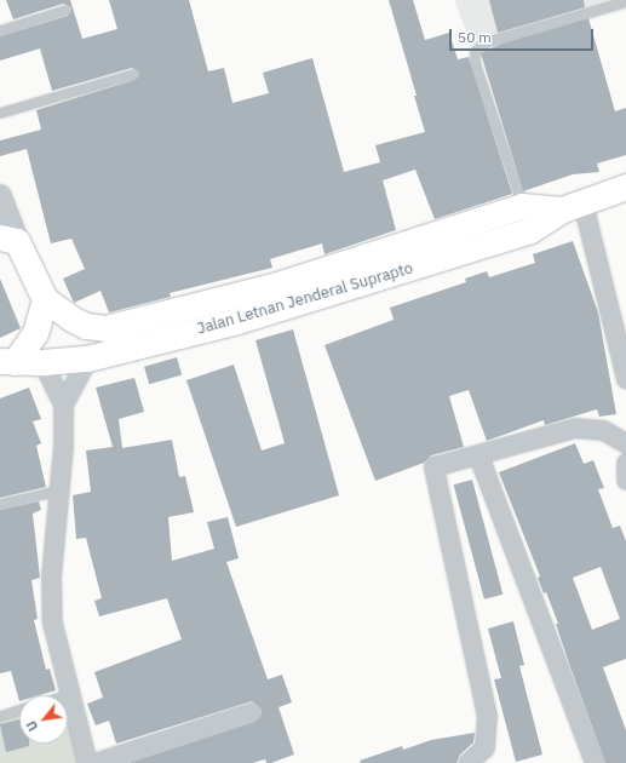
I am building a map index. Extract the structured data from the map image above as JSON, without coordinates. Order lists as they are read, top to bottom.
{
  "streets": {
    "main road": ["Jalan Letnan Jenderal Suprapto"]
  },
  "scale_bar": "50 m",
  "north": "bottom left"
}
